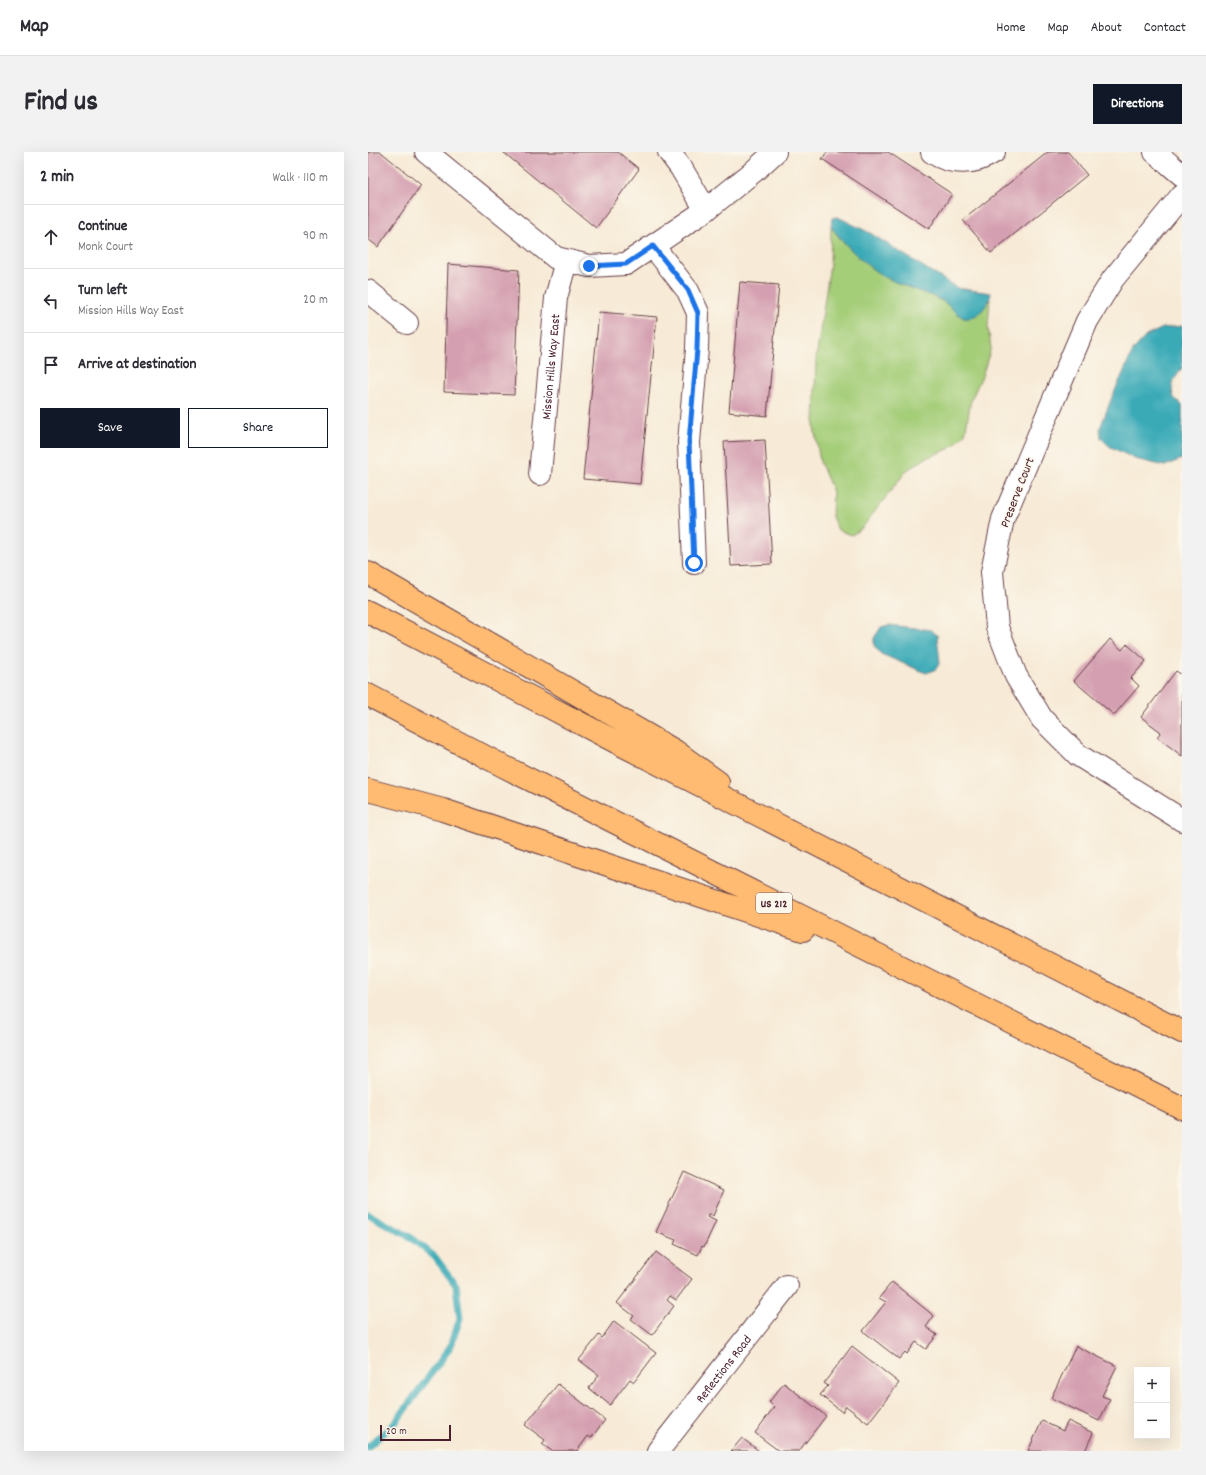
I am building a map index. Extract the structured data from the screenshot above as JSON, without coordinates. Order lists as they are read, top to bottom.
{
  "streets": {
    "highway": ["US 212"],
    "street": ["Mission Hills Way East", "Preserve Court", "Reflections Road"]
  },
  "scale_bar": "20 m",
  "page": {
    "header": "Map",
    "nav": [
      "Home",
      "Map",
      "About",
      "Contact"
    ],
    "title": "Find us",
    "buttons": [
      "Directions",
      ["Save", "Share"]
    ],
    "heading": ["2 min", "Walk · 110 m"],
    "list": [
      ["Continue", "Monk Court", "90 m"],
      ["Turn left", "Mission Hills Way East", "20 m"],
      "Arrive at destination"
    ],
    "map_buttons": ["+", "−"],
    "scale": "20 m"
  }
}
